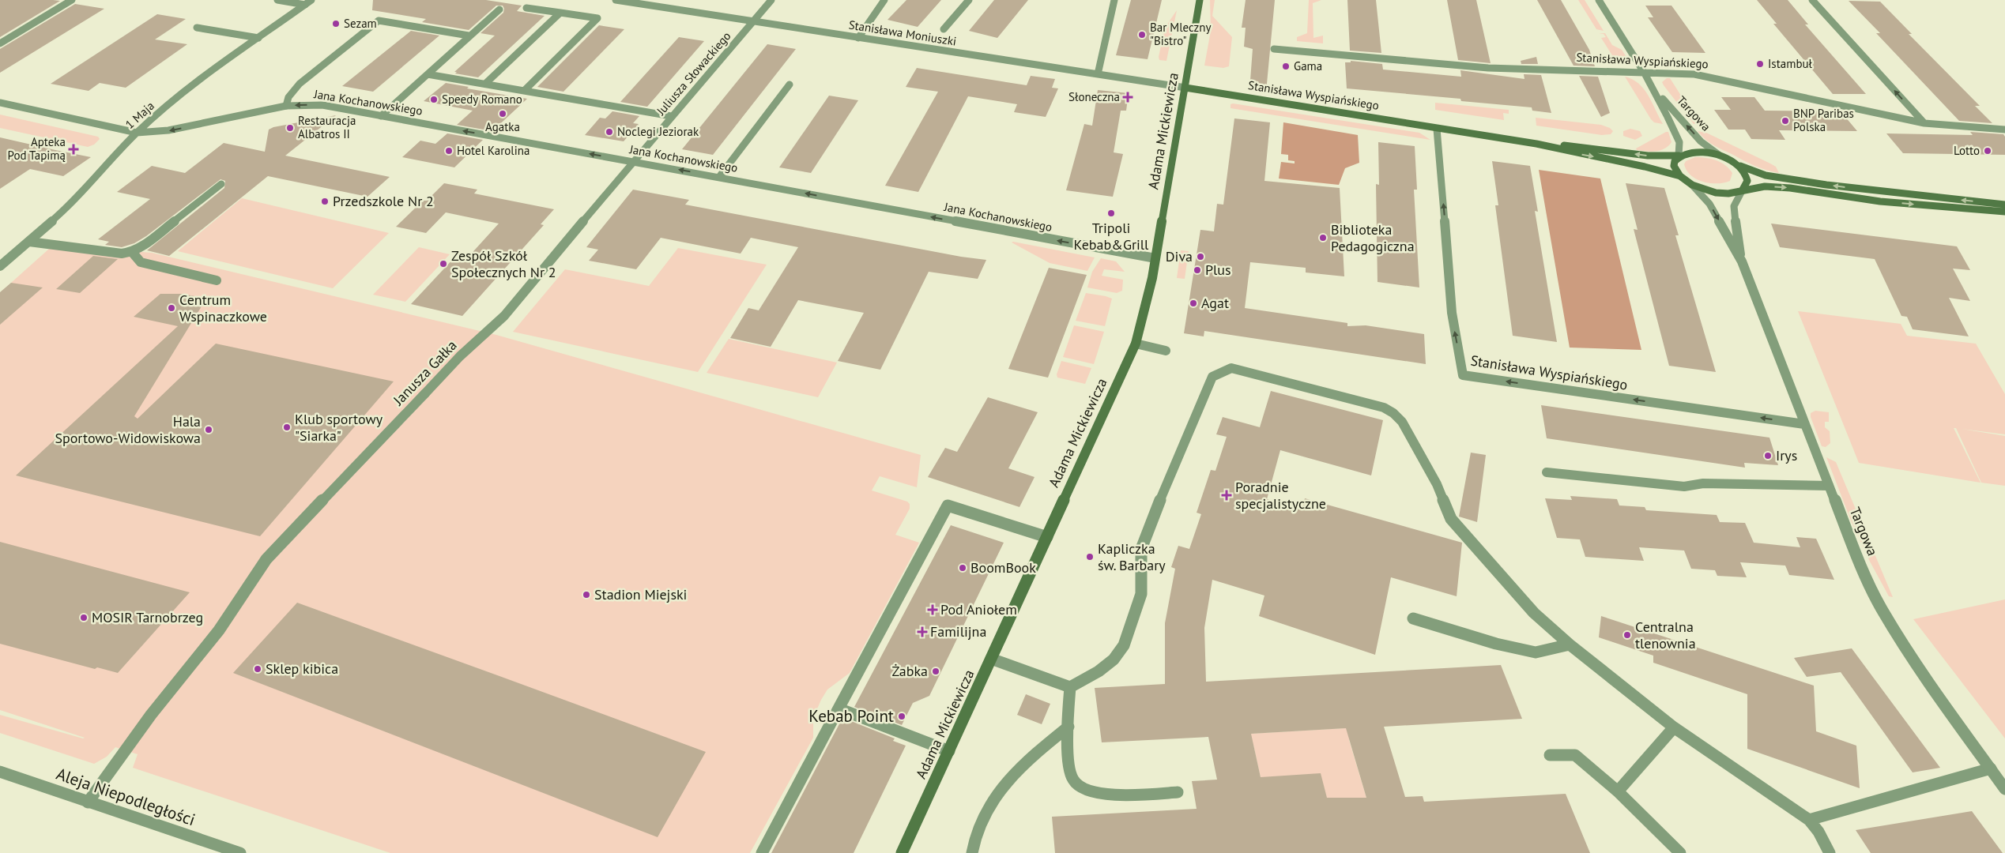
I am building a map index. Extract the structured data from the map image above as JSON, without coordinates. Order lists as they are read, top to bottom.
{
  "streets": {
    "street": [
      "Stanisława Moniuszki",
      "Stanisława Wyspiańskiego",
      "Juliusza Słowackiego",
      "Jana Kochanowskiego",
      "Targowa",
      "1 Maja",
      "Adama Mickiewicza",
      "Janusza Gałka",
      "Aleja Niepodległości"
    ]
  },
  "crossings": [
    ["Stanisława Moniuszki", "Stanisława Wyspiańskiego"],
    ["Stanisława Moniuszki", "Juliusza Słowackiego"],
    ["Stanisława Moniuszki", "Adama Mickiewicza"],
    ["Stanisława Wyspiańskiego", "Targowa"],
    ["Stanisława Wyspiańskiego", "Adama Mickiewicza"],
    ["Juliusza Słowackiego", "Jana Kochanowskiego"],
    ["Juliusza Słowackiego", "Janusza Gałka"],
    ["Jana Kochanowskiego", "1 Maja"],
    ["Jana Kochanowskiego", "Adama Mickiewicza"],
    ["Jana Kochanowskiego", "Janusza Gałka"],
    ["Janusza Gałka", "Aleja Niepodległości"]
  ],
  "one_way": ["Jana Kochanowskiego"],
  "places": {
    "other": [
      "Sezam",
      "Bar Mleczny \"Bistro\"",
      "Istambuł",
      "Gama",
      "Speedy Romano",
      "Agatka",
      "BNP Paribas Polska",
      "Restauracja Albatros II",
      "Noclegi Jeziorak",
      "Hotel Karolina",
      "Lotto",
      "Przedszkole Nr 2",
      "Tripoli Kebab&Grill",
      "Biblioteka Pedagogiczna",
      "Diva",
      "Zespół Szkół Społecznych Nr 2",
      "Plus",
      "Agat",
      "Centrum Wspinaczkowe",
      "Klub sportowy \"Siarka\"",
      "Hala Sportowo-Widowiskowa",
      "Irys",
      "Kapliczka św. Barbary",
      "BoomBook",
      "Stadion Miejski",
      "MOSIR Tarnobrzeg",
      "Centralna tlenownia",
      "Sklep kibica",
      "Żabka",
      "Kebab Point"
    ],
    "health": [
      "Słoneczna",
      "Apteka Pod Tapimą",
      "Poradnie specjalistyczne",
      "Pod Aniołem",
      "Familijna"
    ]
  }
}
